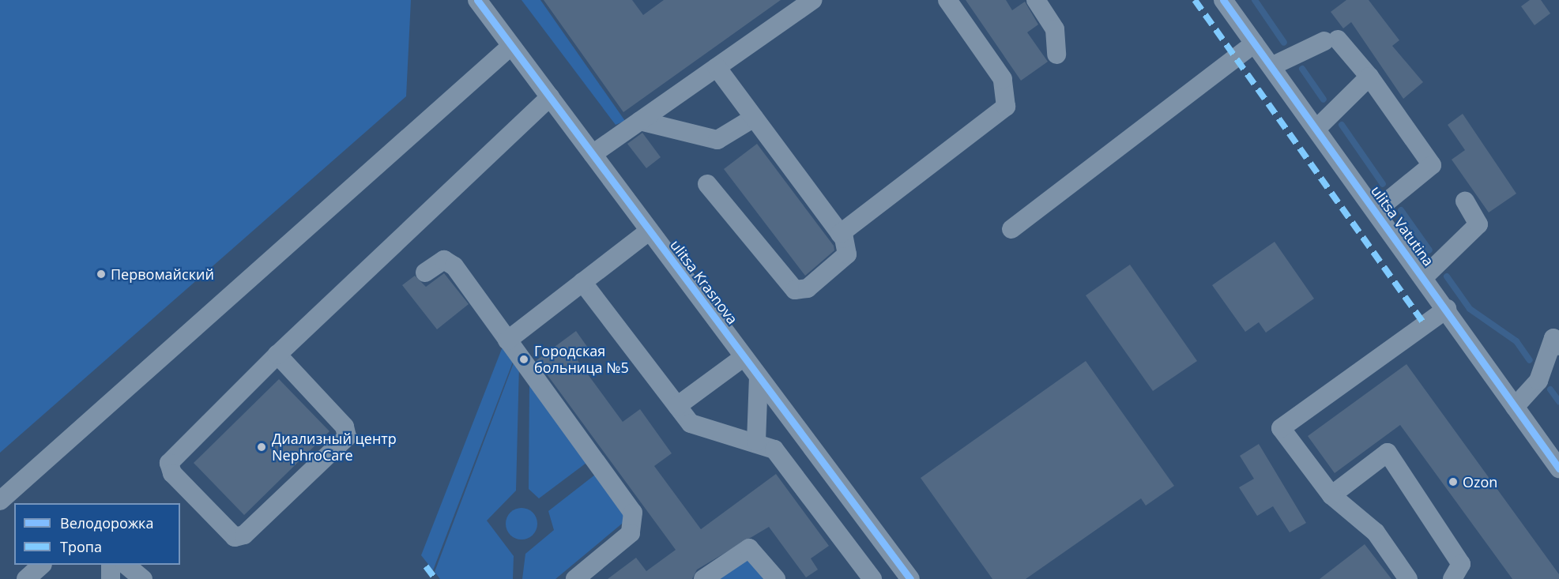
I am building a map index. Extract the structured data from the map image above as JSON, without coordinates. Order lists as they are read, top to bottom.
{
  "streets": {
    "street": ["ulitsa Vatutina", "ulitsa Krasnova"]
  },
  "places": [
    "Первомайский",
    "Городская больница №5",
    "Диализный центр NephroCare",
    "Ozon"
  ],
  "legend": ["Велодорожка", "Тропа"]
}
